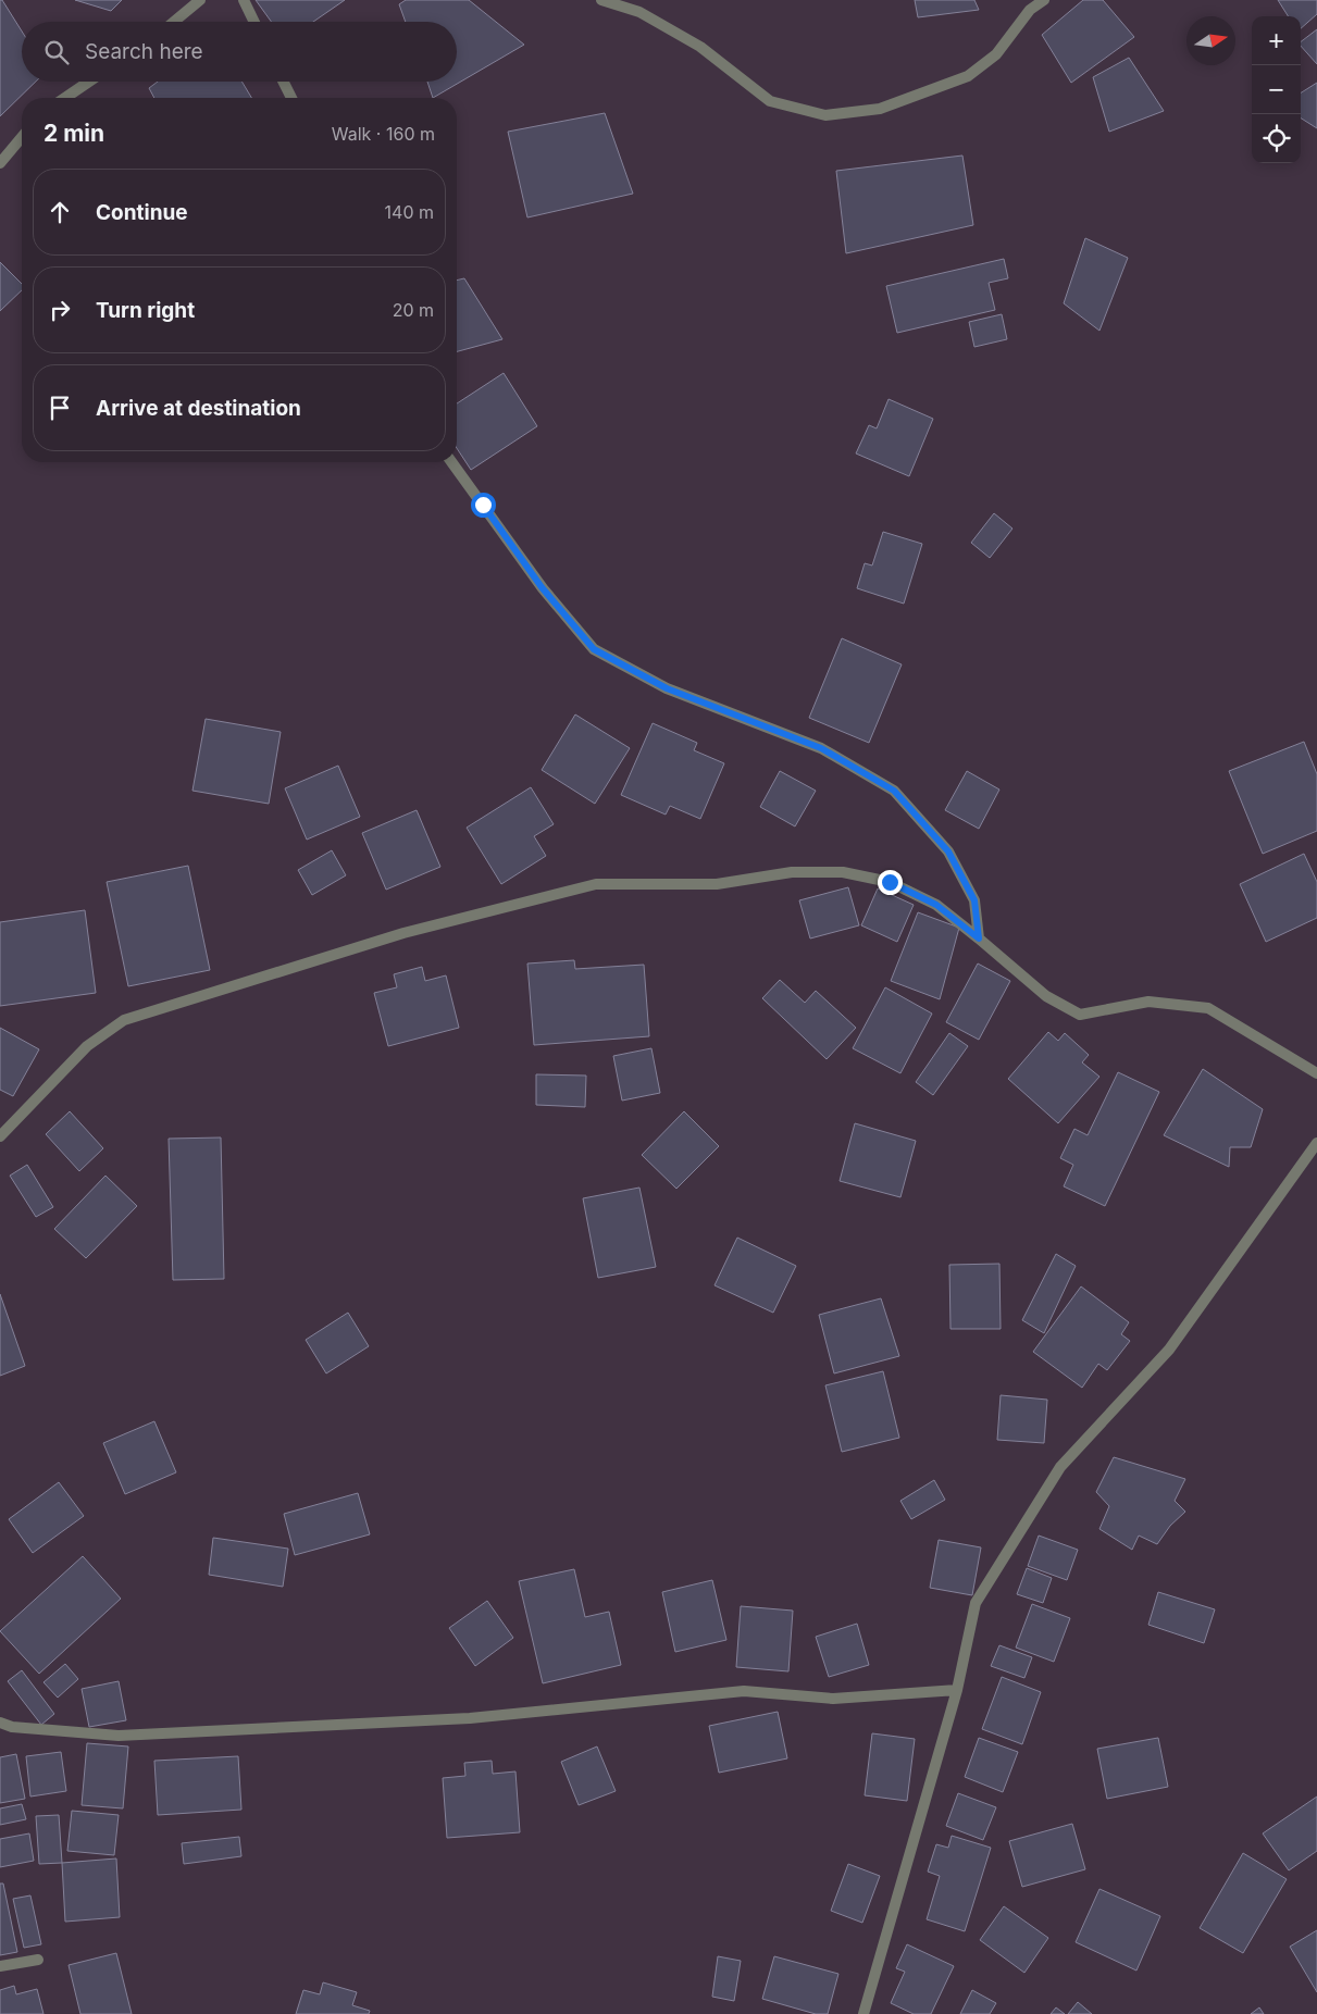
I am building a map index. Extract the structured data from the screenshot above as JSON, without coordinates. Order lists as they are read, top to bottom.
{
  "north": "right",
  "page": {
    "map_buttons": ["+", "−"],
    "search": "Search here",
    "heading": ["2 min", "Walk · 160 m"],
    "list": [
      ["Continue", "140 m"],
      ["Turn right", "20 m"],
      "Arrive at destination"
    ]
  }
}
